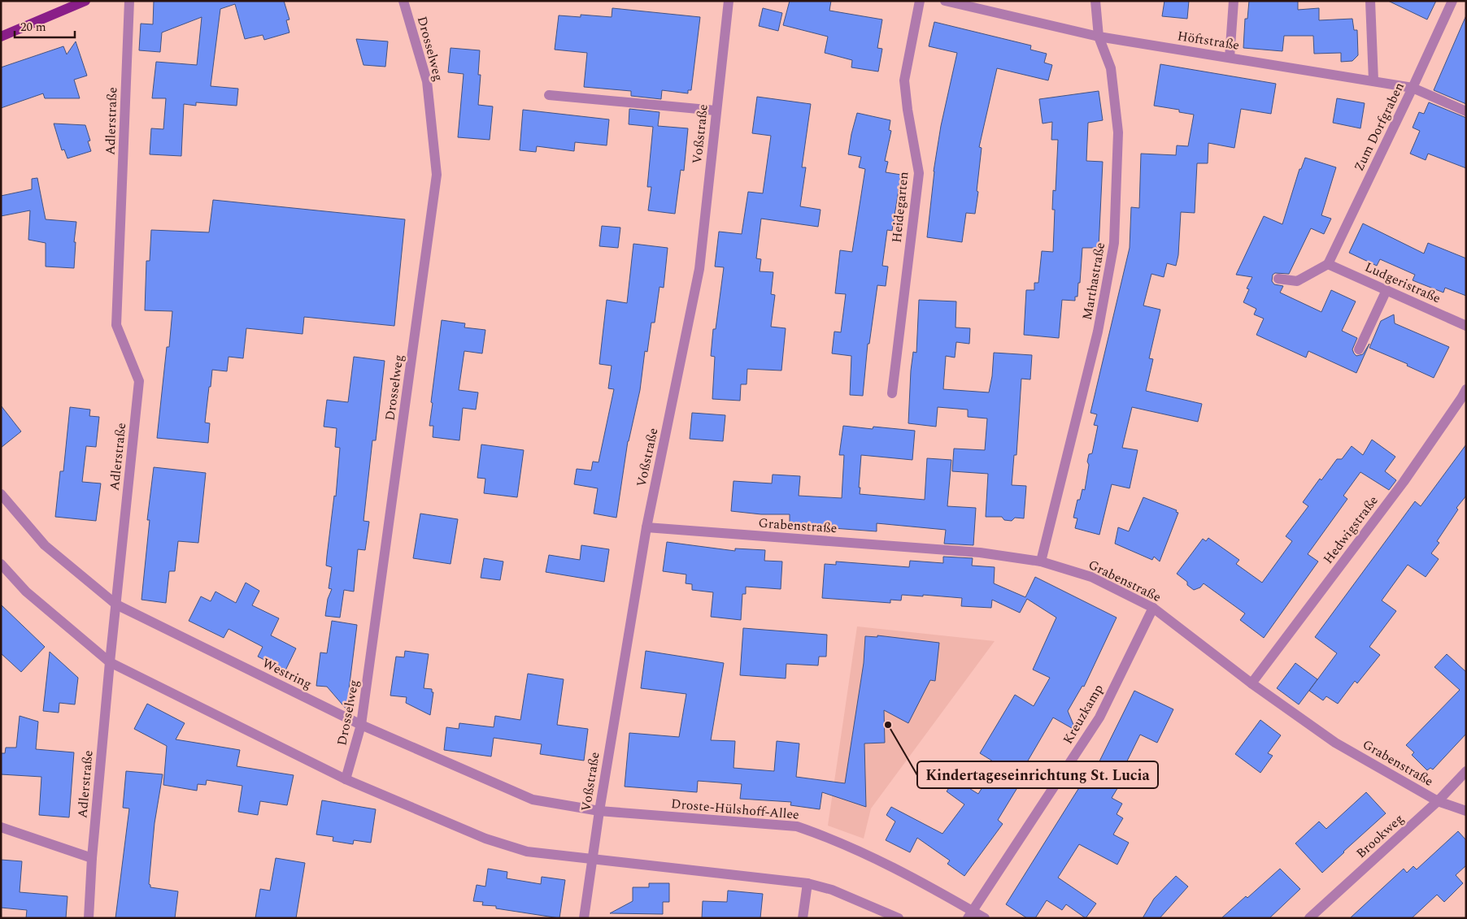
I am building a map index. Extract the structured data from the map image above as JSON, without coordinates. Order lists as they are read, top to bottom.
{
  "streets": {
    "street": [
      "Höftstraße",
      "Drosselweg",
      "Adlerstraße",
      "Zum Dorfgraben",
      "Voßstraße",
      "Heidegarten",
      "Marthastraße",
      "Ludgeristraße",
      "Grabenstraße",
      "Hedwigstraße",
      "Westring",
      "Kreuzkamp",
      "Droste-Hülshoff-Allee",
      "Brookweg"
    ]
  },
  "crossings": [
    ["Höftstraße", "Zum Dorfgraben"],
    ["Höftstraße", "Marthastraße"],
    ["Drosselweg", "Westring"],
    ["Adlerstraße", "Westring"],
    ["Zum Dorfgraben", "Ludgeristraße"],
    ["Voßstraße", "Grabenstraße"],
    ["Voßstraße", "Westring"],
    ["Voßstraße", "Droste-Hülshoff-Allee"],
    ["Marthastraße", "Grabenstraße"],
    ["Grabenstraße", "Hedwigstraße"],
    ["Grabenstraße", "Kreuzkamp"],
    ["Grabenstraße", "Brookweg"],
    ["Westring", "Droste-Hülshoff-Allee"],
    ["Kreuzkamp", "Droste-Hülshoff-Allee"]
  ],
  "places": ["Kindertageseinrichtung St. Lucia"],
  "scale_bar": "20 m"
}
